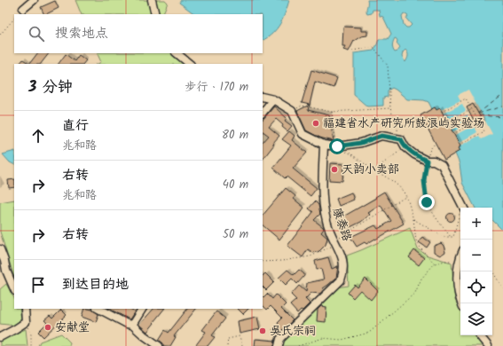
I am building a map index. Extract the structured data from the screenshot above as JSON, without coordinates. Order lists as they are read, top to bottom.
{
  "streets": {
    "street": ["康泰路"]
  },
  "places": [
    "福建省水产研究所鼓浪屿实验场",
    "天韵小卖部",
    "安献堂",
    "吴氏宗祠"
  ],
  "page": {
    "search": "搜索地点",
    "heading": ["3 分钟", "步行 · 170 m"],
    "list": [
      ["直行", "兆和路", "80 m"],
      ["右转", "兆和路", "40 m"],
      ["右转", "50 m"],
      "到达目的地"
    ],
    "map_buttons": ["+", "−"]
  }
}
